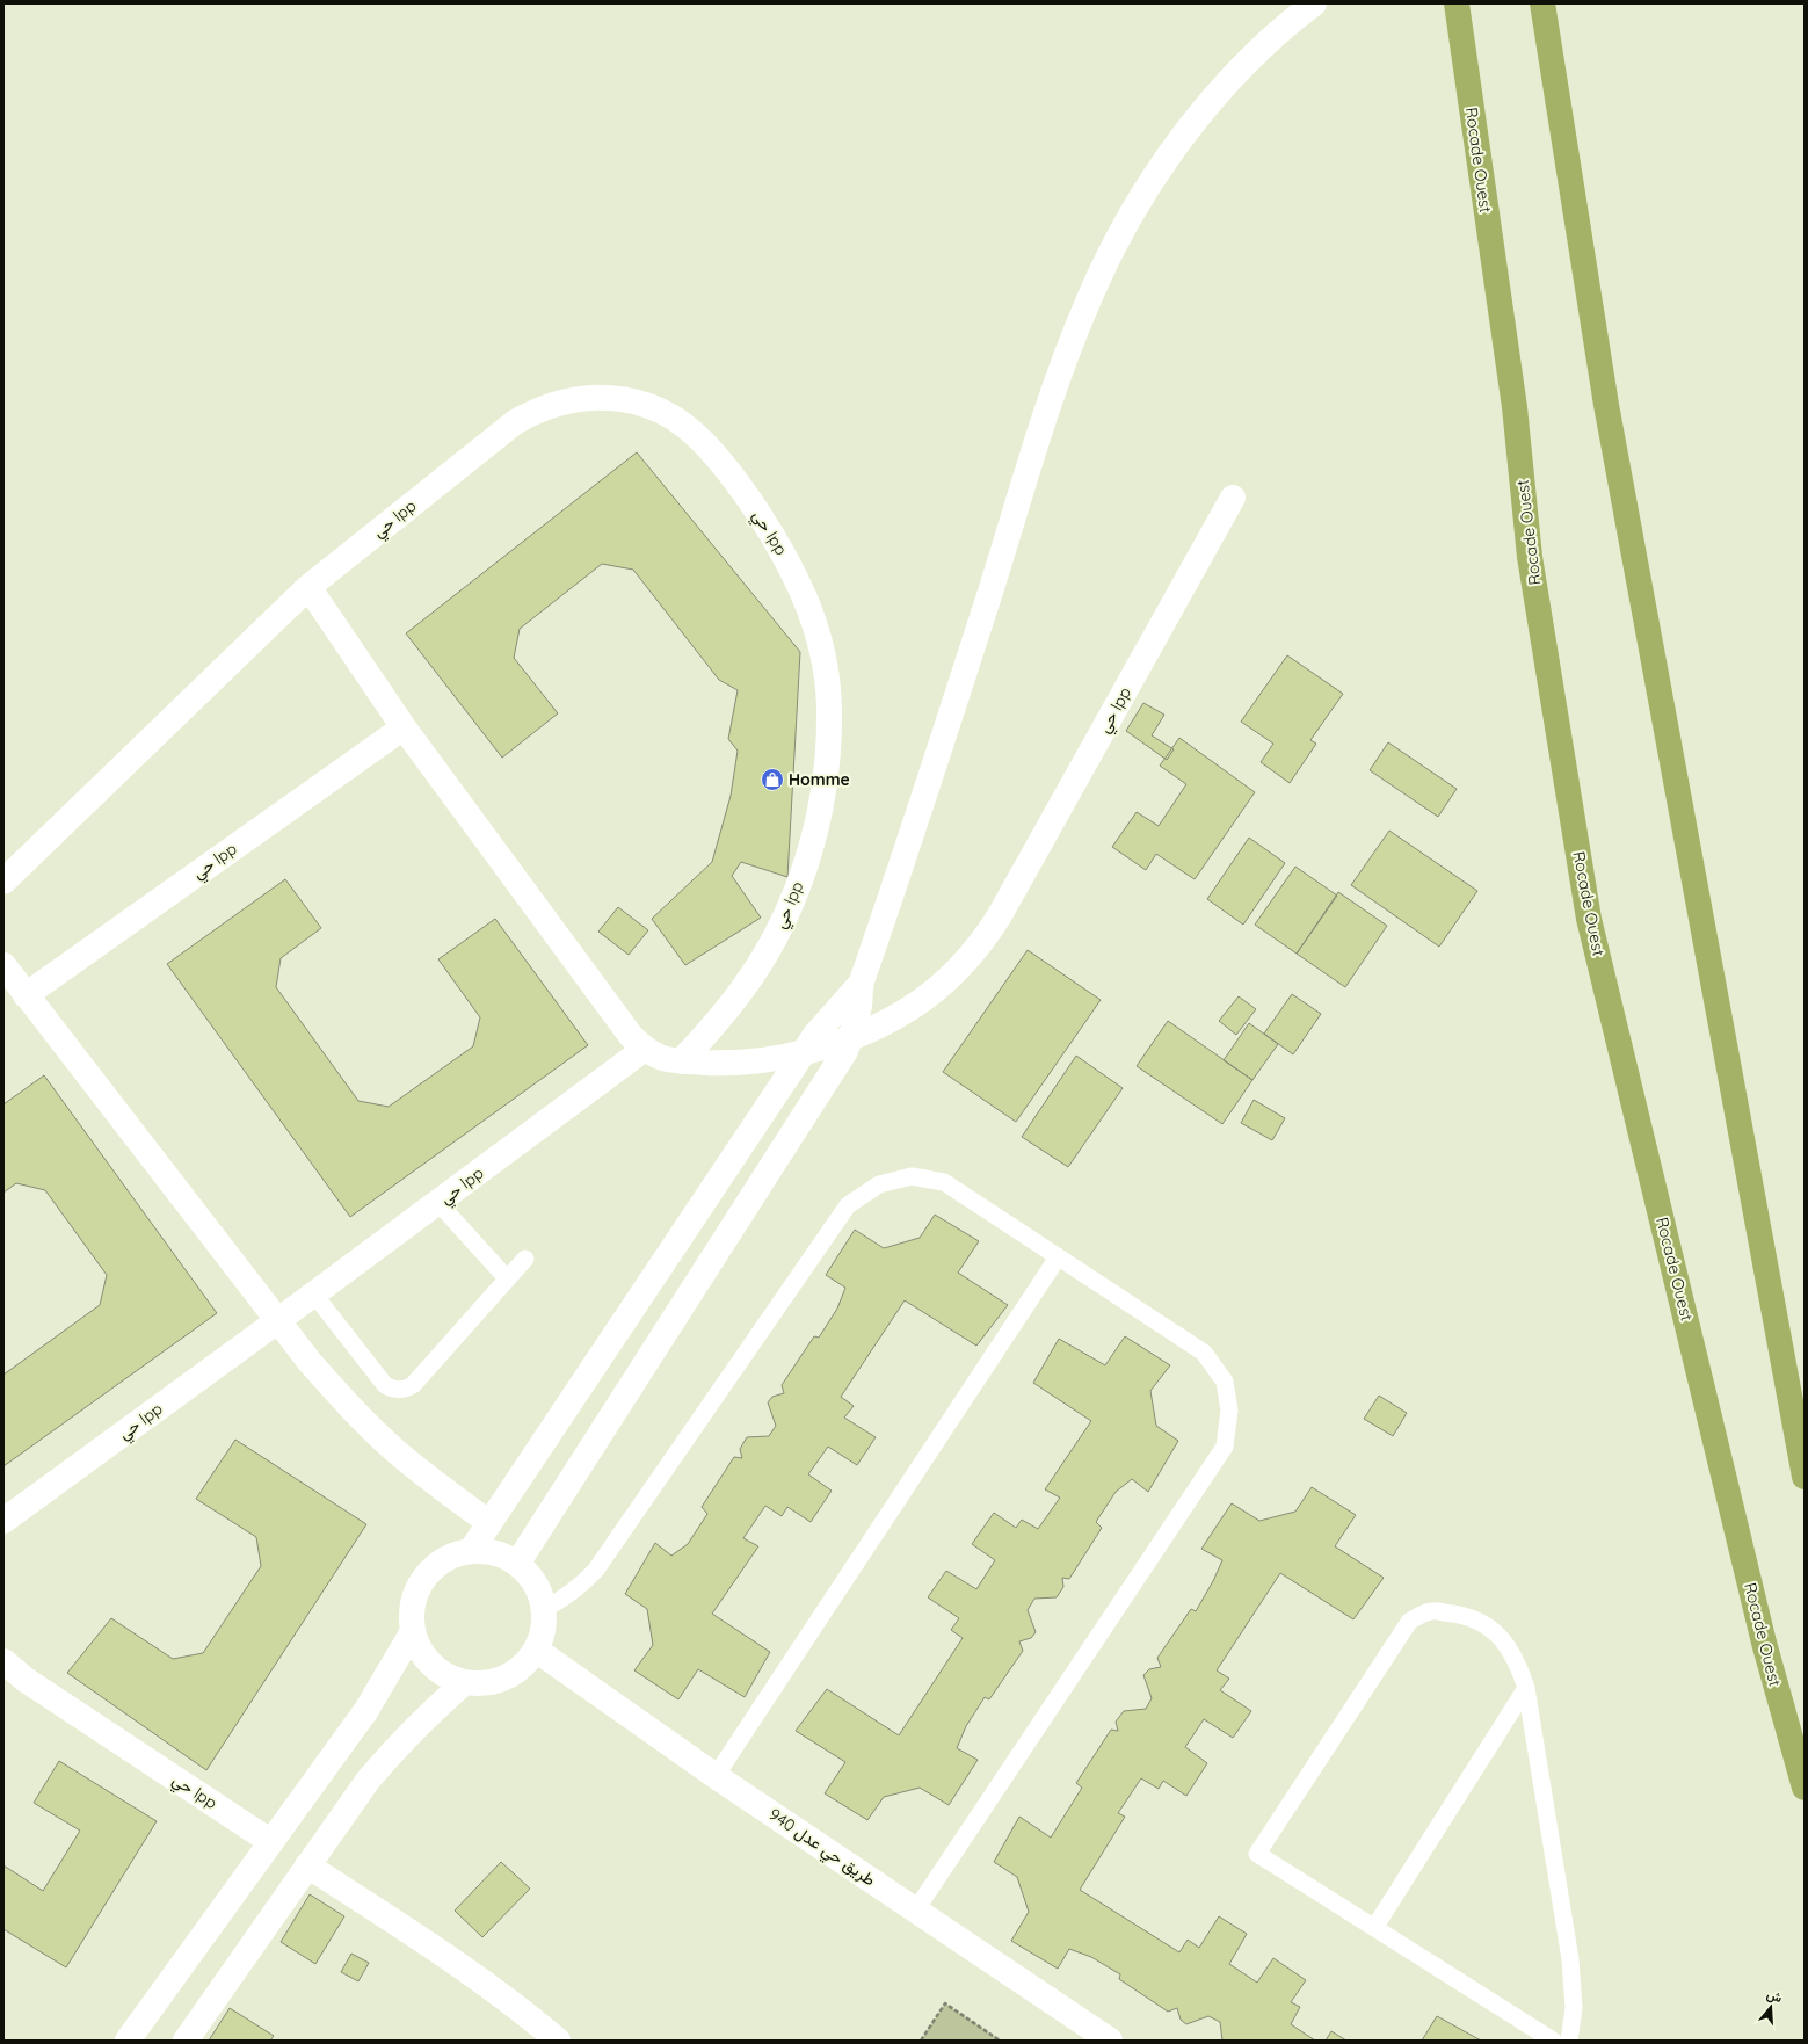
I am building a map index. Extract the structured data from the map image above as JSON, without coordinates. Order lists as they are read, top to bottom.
{
  "streets": {
    "highway": ["Rocade Ouest"],
    "street": ["حي lpp", "طريق حي عدل 940"]
  },
  "places": {
    "shop": ["Homme"]
  },
  "north": "top"
}
